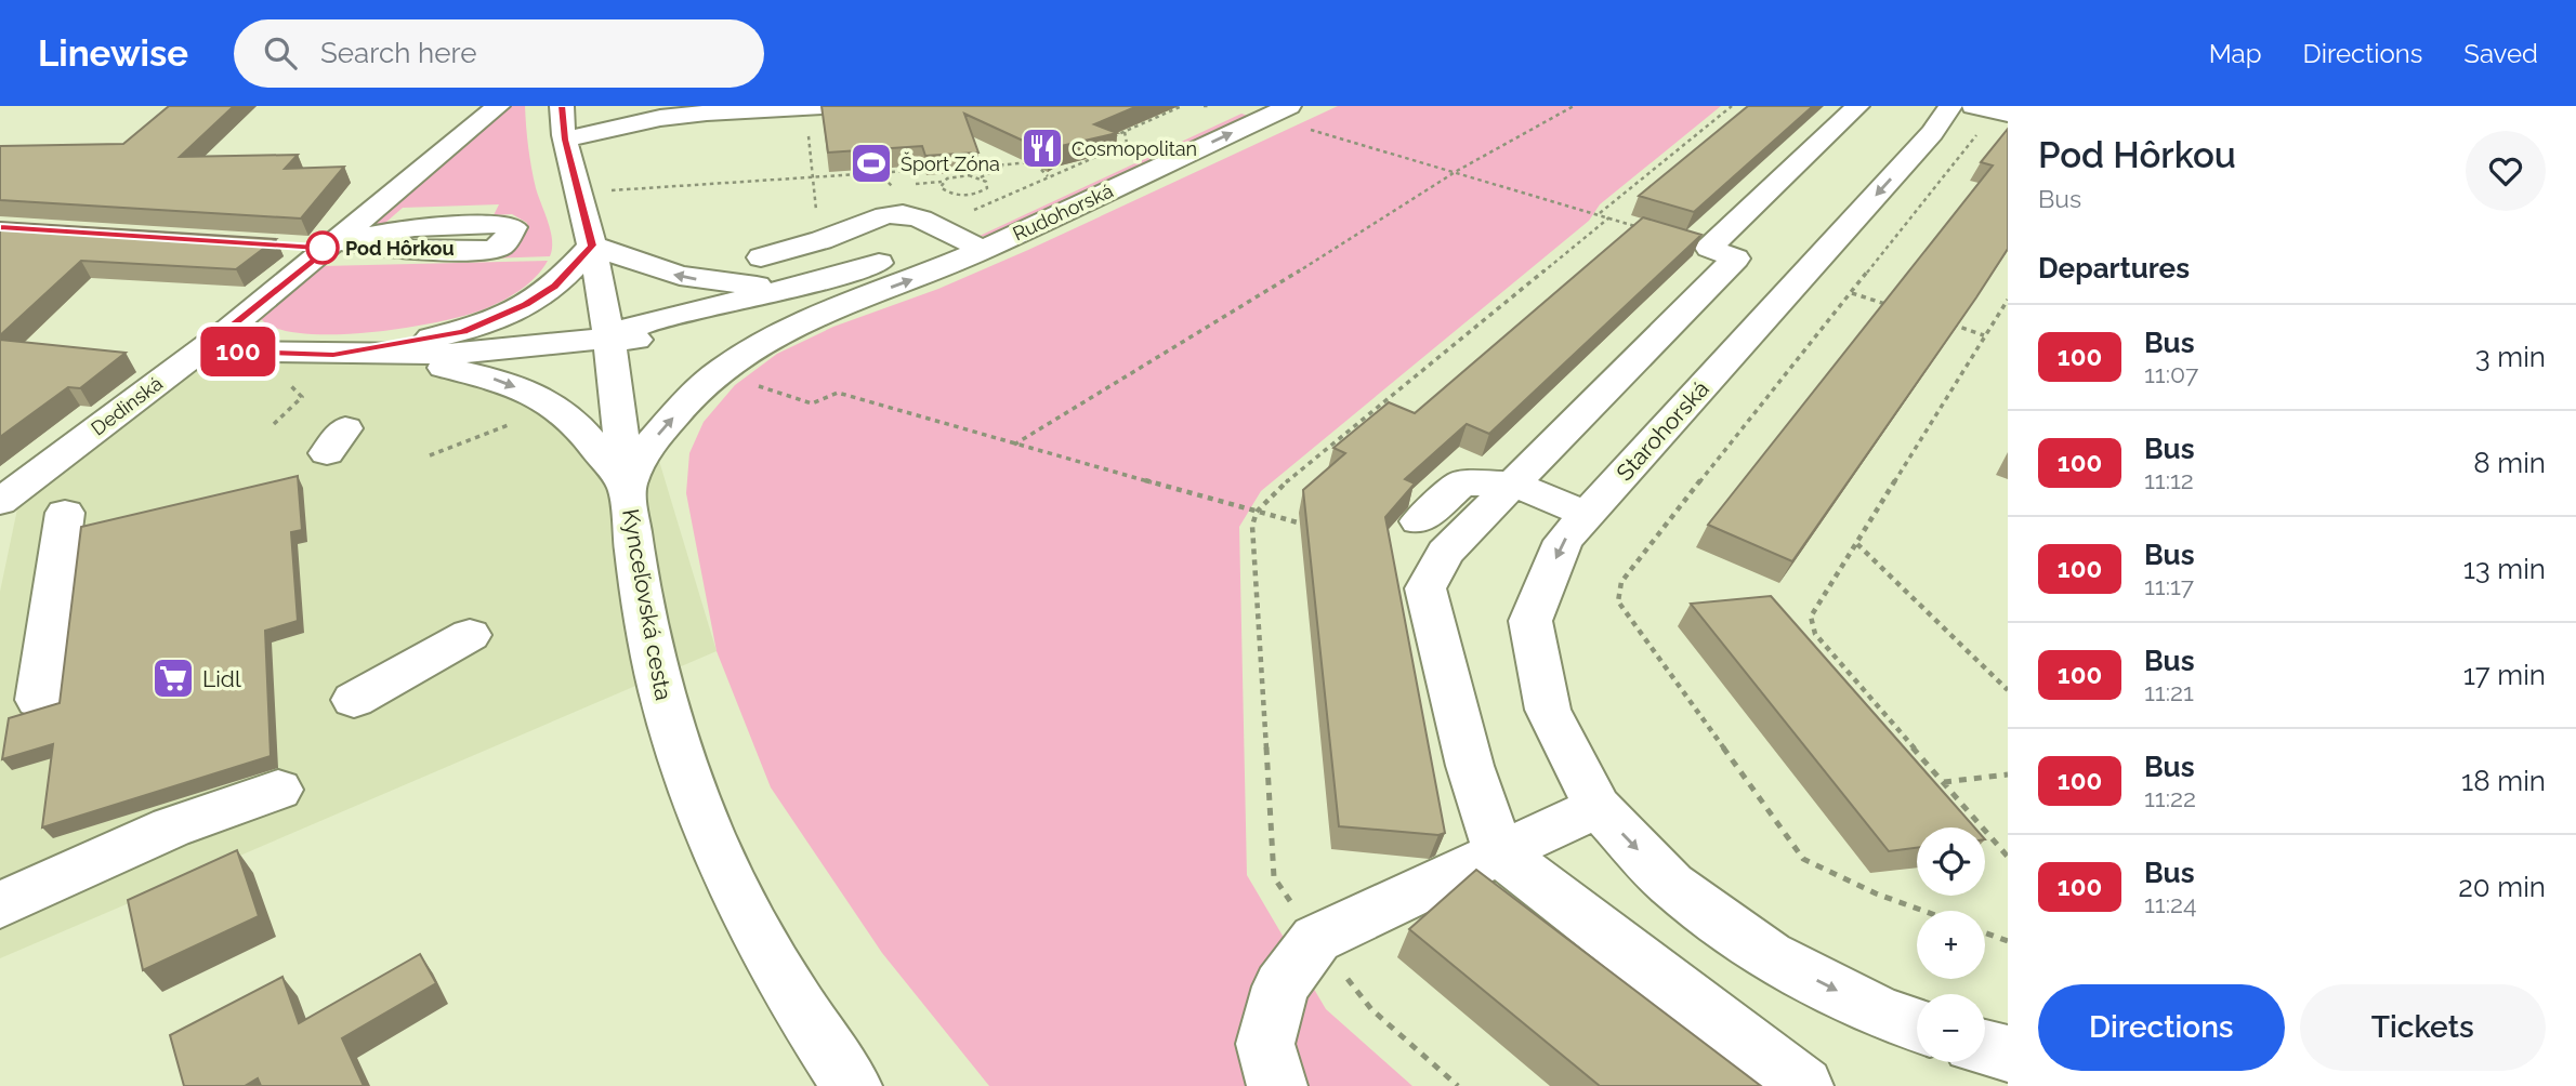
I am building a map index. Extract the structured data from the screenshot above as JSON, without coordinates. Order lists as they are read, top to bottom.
{
  "streets": {
    "street": [
      "Rudohorská",
      "Dedinská",
      "Starohorská",
      "Kynceľovská cesta"
    ]
  },
  "crossings": [
    ["Rudohorská", "Kynceľovská cesta"]
  ],
  "places": {
    "restaurant": ["Cosmopolitan"],
    "sports": ["Šport Zóna"],
    "other": ["Pod Hôrkou"],
    "supermarket": ["Lidl"]
  },
  "lines": ["bus line 100"],
  "page": {
    "header": "Linewise",
    "search": "Search here",
    "nav": ["Map", "Directions", "Saved"],
    "on_map": "100",
    "heading": [
      ["Pod Hôrkou", "Bus"],
      "Departures"
    ],
    "list": [
      {
        "mark": "100",
        "name": "Bus",
        "note": "11:07",
        "value": "3 min"
      },
      {
        "mark": "100",
        "name": "Bus",
        "note": "11:12",
        "value": "8 min"
      },
      {
        "mark": "100",
        "name": "Bus",
        "note": "11:17",
        "value": "13 min"
      },
      {
        "mark": "100",
        "name": "Bus",
        "note": "11:21",
        "value": "17 min"
      },
      {
        "mark": "100",
        "name": "Bus",
        "note": "11:22",
        "value": "18 min"
      },
      {
        "mark": "100",
        "name": "Bus",
        "note": "11:24",
        "value": "20 min"
      }
    ],
    "map_buttons": ["+", "−"],
    "buttons": ["Directions", "Tickets"]
  }
}
